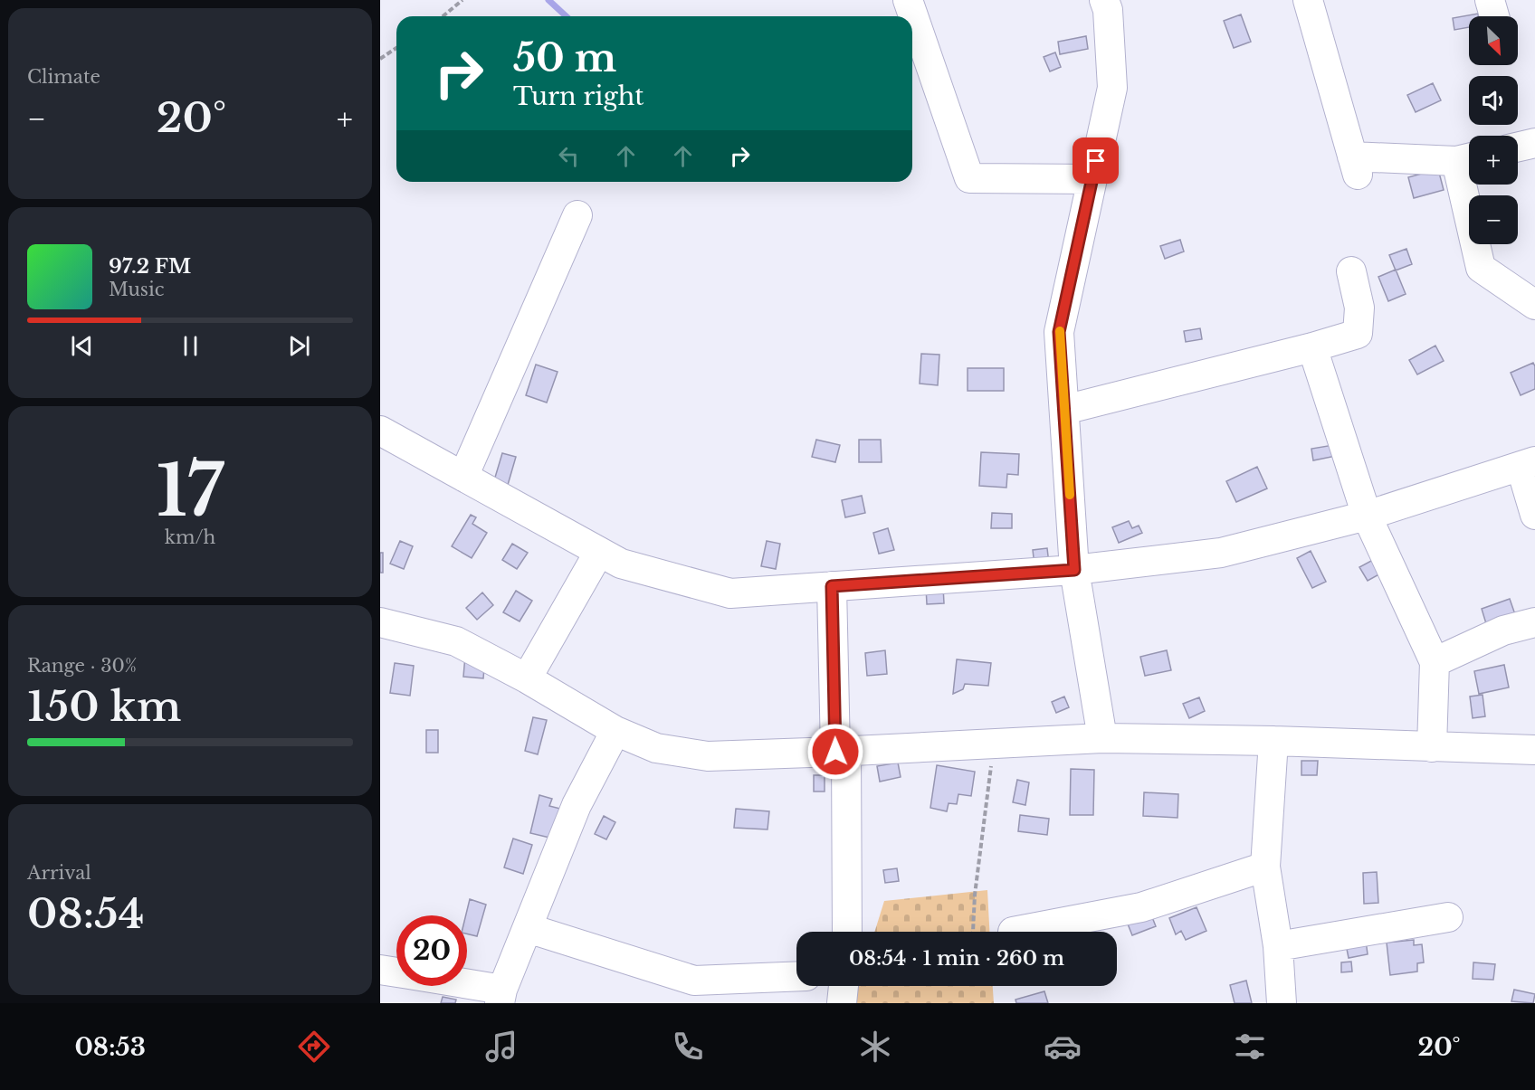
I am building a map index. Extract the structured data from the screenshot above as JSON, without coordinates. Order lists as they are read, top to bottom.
{
  "north": "bottom right",
  "page": {
    "tile": [
      "Climate",
      ["17", "km/h"],
      ["Range · 30%", "150 km"],
      ["Arrival", "08:54"]
    ],
    "map_buttons": ["+", "−"],
    "turn": ["50 m", "Turn right"],
    "heat": ["−", "20°", "+"],
    "song": ["97.2 FM", "Music"],
    "limit": "20",
    "trip": "08:54 · 1 min · 260 m",
    "tabs": ["08:53", "20°"]
  }
}
